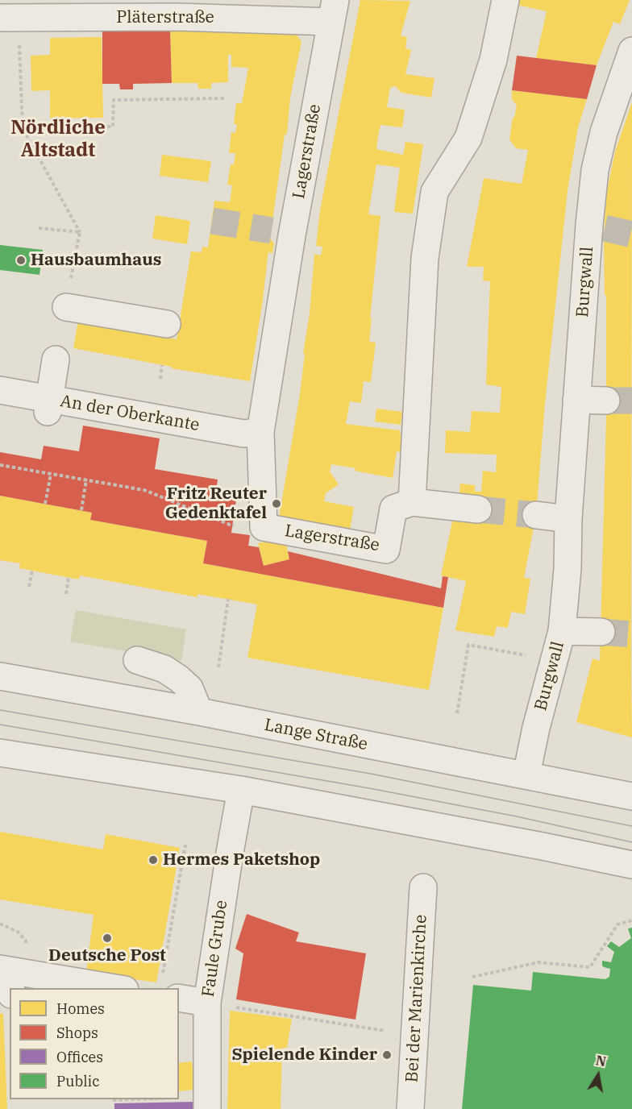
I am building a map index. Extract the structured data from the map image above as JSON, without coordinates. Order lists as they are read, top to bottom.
{
  "streets": {
    "street": [
      "Pläterstraße",
      "Lagerstraße",
      "Burgwall",
      "An der Oberkante",
      "Lange Straße",
      "Faule Grube",
      "Bei der Marienkirche"
    ]
  },
  "crossings": [
    ["Pläterstraße", "Lagerstraße"],
    ["Lagerstraße", "An der Oberkante"],
    ["Burgwall", "Lange Straße"]
  ],
  "districts": ["Nördliche Altstadt"],
  "places": [
    "Hausbaumhaus",
    "Fritz Reuter Gedenktafel",
    "Hermes Paketshop",
    "Deutsche Post",
    "Spielende Kinder"
  ],
  "legend": [
    "Homes",
    "Shops",
    "Offices",
    "Public"
  ],
  "north": "top"
}
